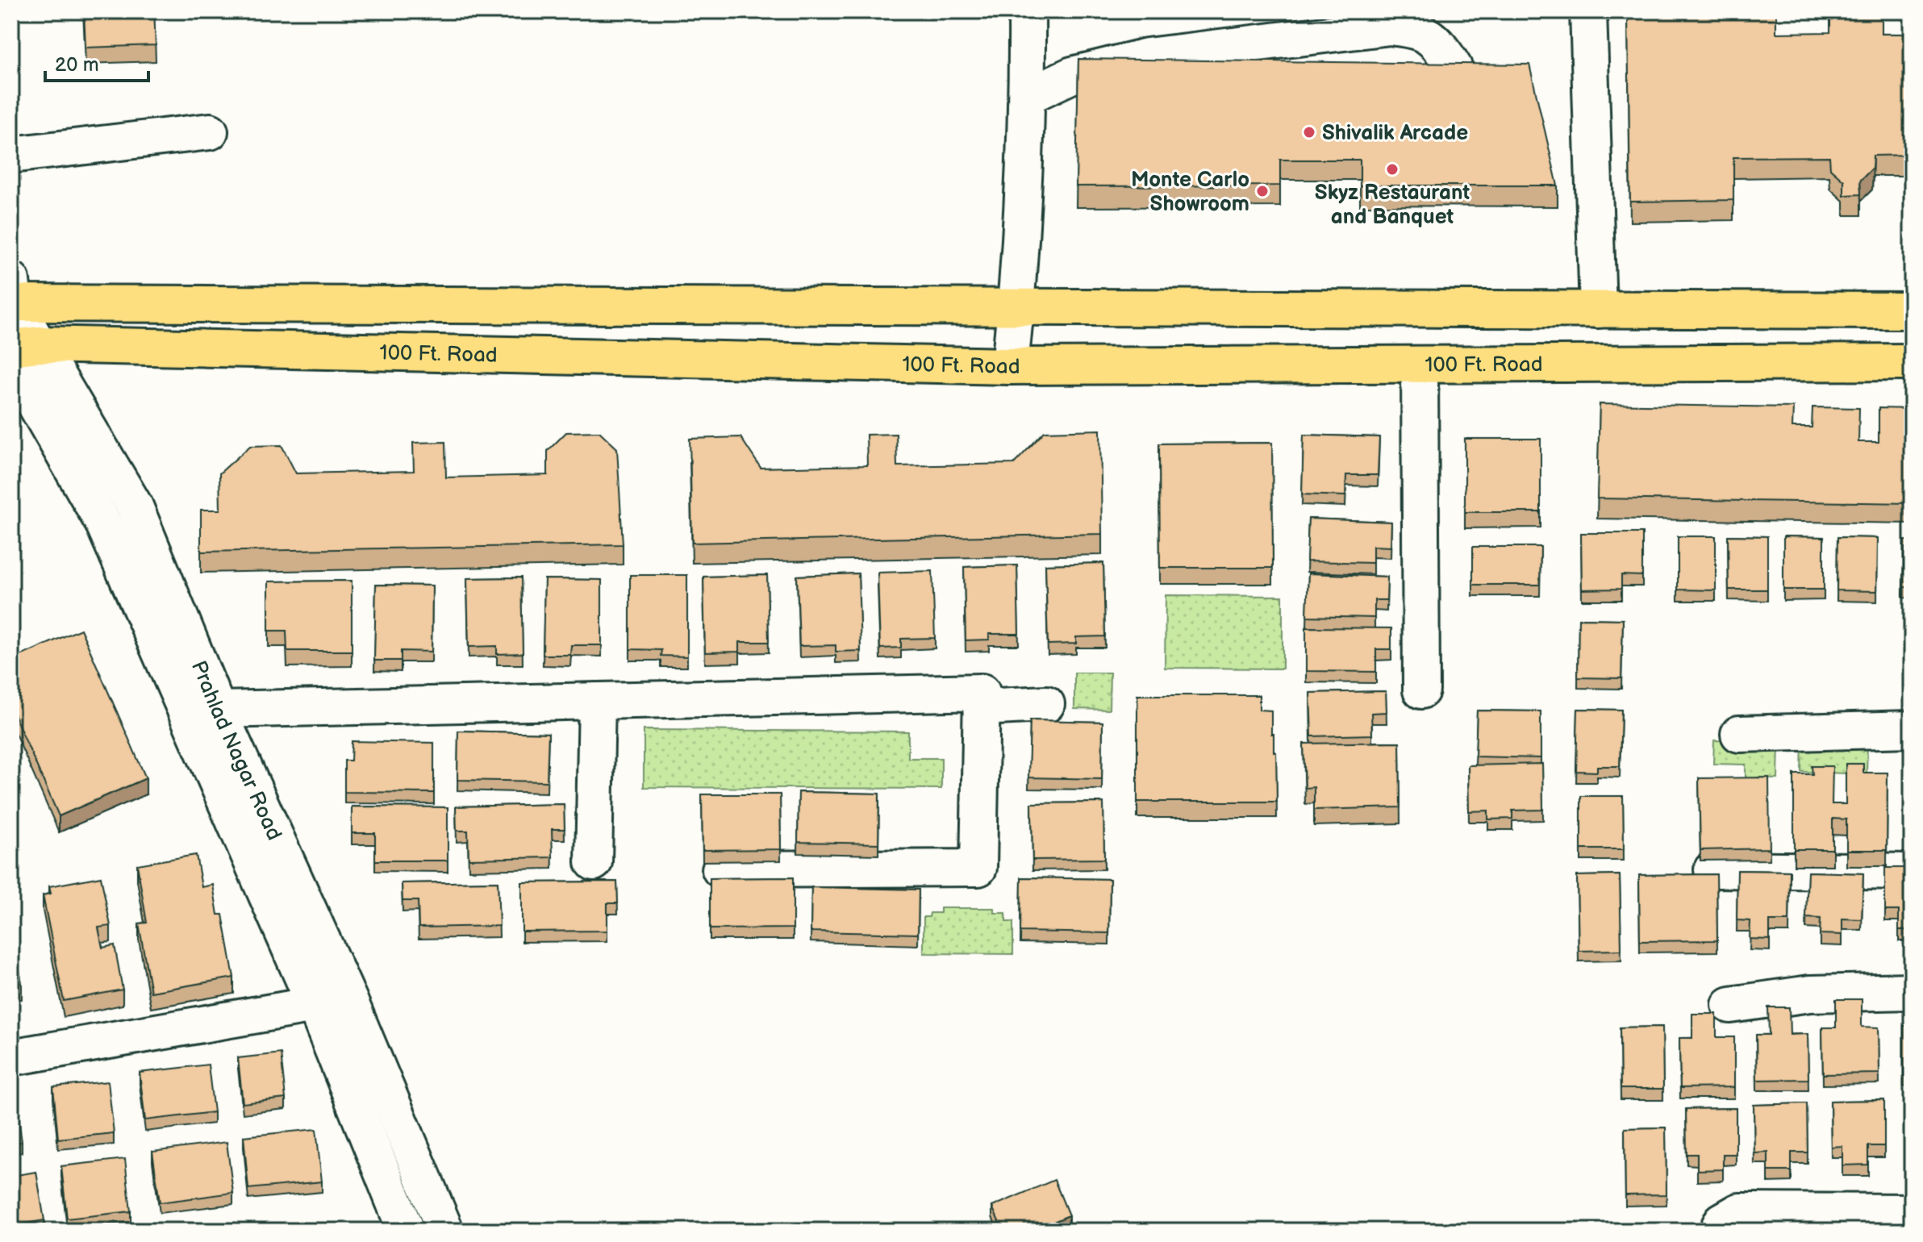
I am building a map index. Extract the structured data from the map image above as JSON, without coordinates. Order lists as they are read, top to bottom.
{
  "streets": {
    "main road": ["100 Ft. Road"],
    "street": ["Prahlad Nagar Road"]
  },
  "crossings": [
    ["100 Ft. Road", "Prahlad Nagar Road"]
  ],
  "places": ["Shivalik Arcade", "Skyz Restaurant and Banquet", "Monte Carlo Showroom"],
  "scale_bar": "20 m"
}
